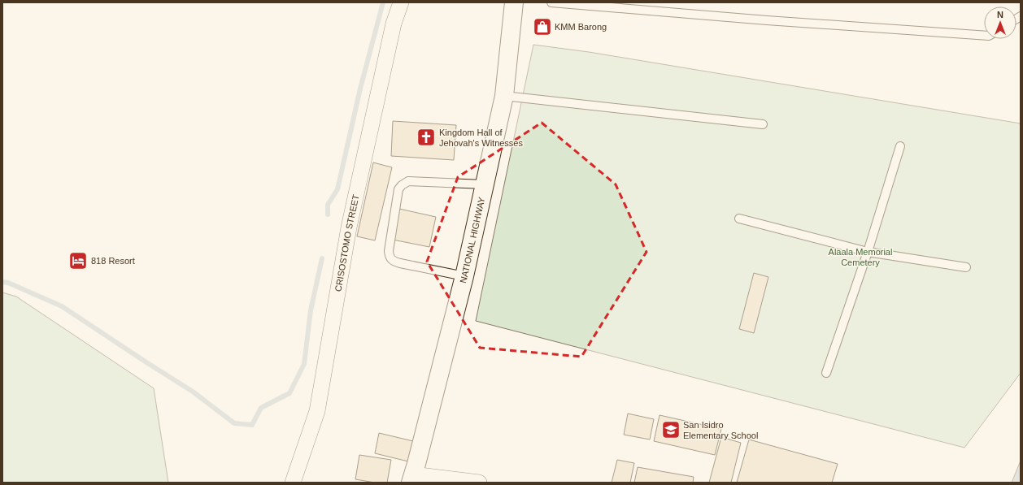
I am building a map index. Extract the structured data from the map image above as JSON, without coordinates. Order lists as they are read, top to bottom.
{
  "streets": {
    "main road": ["NATIONAL HIGHWAY"],
    "street": ["CRISOSTOMO STREET"]
  },
  "parks": ["Alaala Memorial Cemetery"],
  "places": {
    "shop": ["KMM Barong"],
    "church": ["Kingdom Hall of Jehovah's Witnesses"],
    "hotel": ["818 Resort"],
    "school or university": ["San Isidro Elementary School"]
  },
  "north": "top"
}
